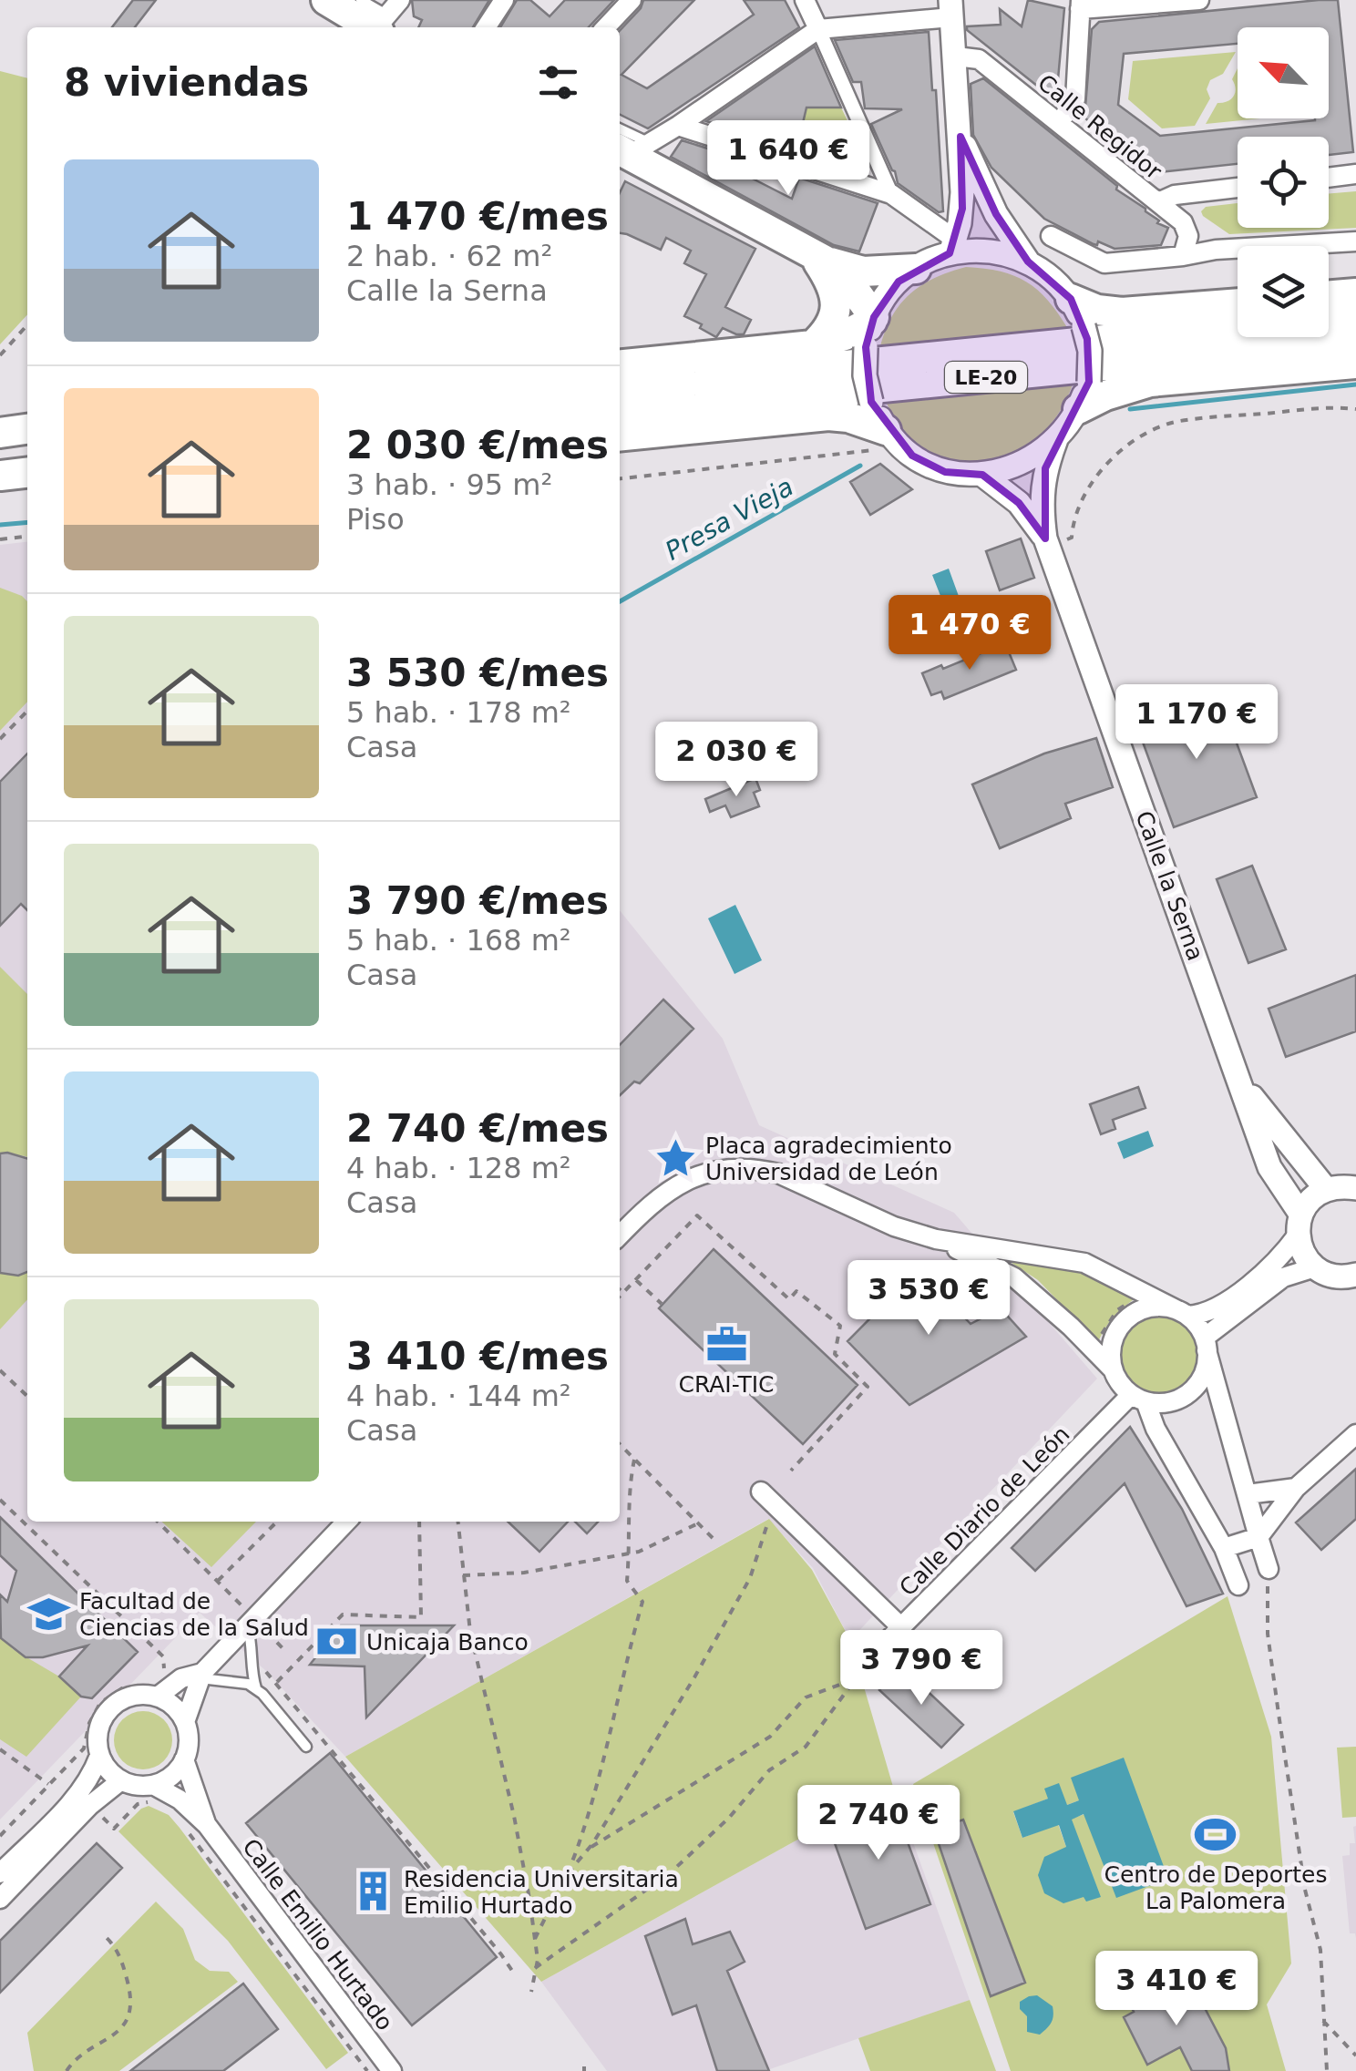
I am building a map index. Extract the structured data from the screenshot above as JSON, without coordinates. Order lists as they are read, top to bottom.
{
  "streets": {
    "highway": ["LE-20"],
    "street": [
      "Calle Regidor",
      "Calle la Serna",
      "Calle Diario de León",
      "Calle Emilio Hurtado"
    ]
  },
  "water": ["Presa Vieja"],
  "places": {
    "place": ["Placa agradecimiento Universidad de León"],
    "office": ["CRAI-TIC"],
    "school or university": ["Facultad de Ciencias de la Salud"],
    "bank": ["Unicaja Banco"],
    "sports": ["Centro de Deportes La Palomera"],
    "building": ["Residencia Universitaria Emilio Hurtado"]
  },
  "north": "top left",
  "page": {
    "heading": "8 viviendas",
    "price": [
      "1 640 €",
      "1 470 €",
      "1 170 €",
      "2 030 €",
      "3 530 €",
      "3 790 €",
      "2 740 €",
      "3 410 €"
    ],
    "list": [
      {
        "name": "1 470 €/mes",
        "note": "2 hab. · 62 m² · Calle la Serna"
      },
      {
        "name": "2 030 €/mes",
        "note": "3 hab. · 95 m² · Piso"
      },
      {
        "name": "3 530 €/mes",
        "note": "5 hab. · 178 m² · Casa"
      },
      {
        "name": "3 790 €/mes",
        "note": "5 hab. · 168 m² · Casa"
      },
      {
        "name": "2 740 €/mes",
        "note": "4 hab. · 128 m² · Casa"
      },
      {
        "name": "3 410 €/mes",
        "note": "4 hab. · 144 m² · Casa"
      }
    ]
  }
}
